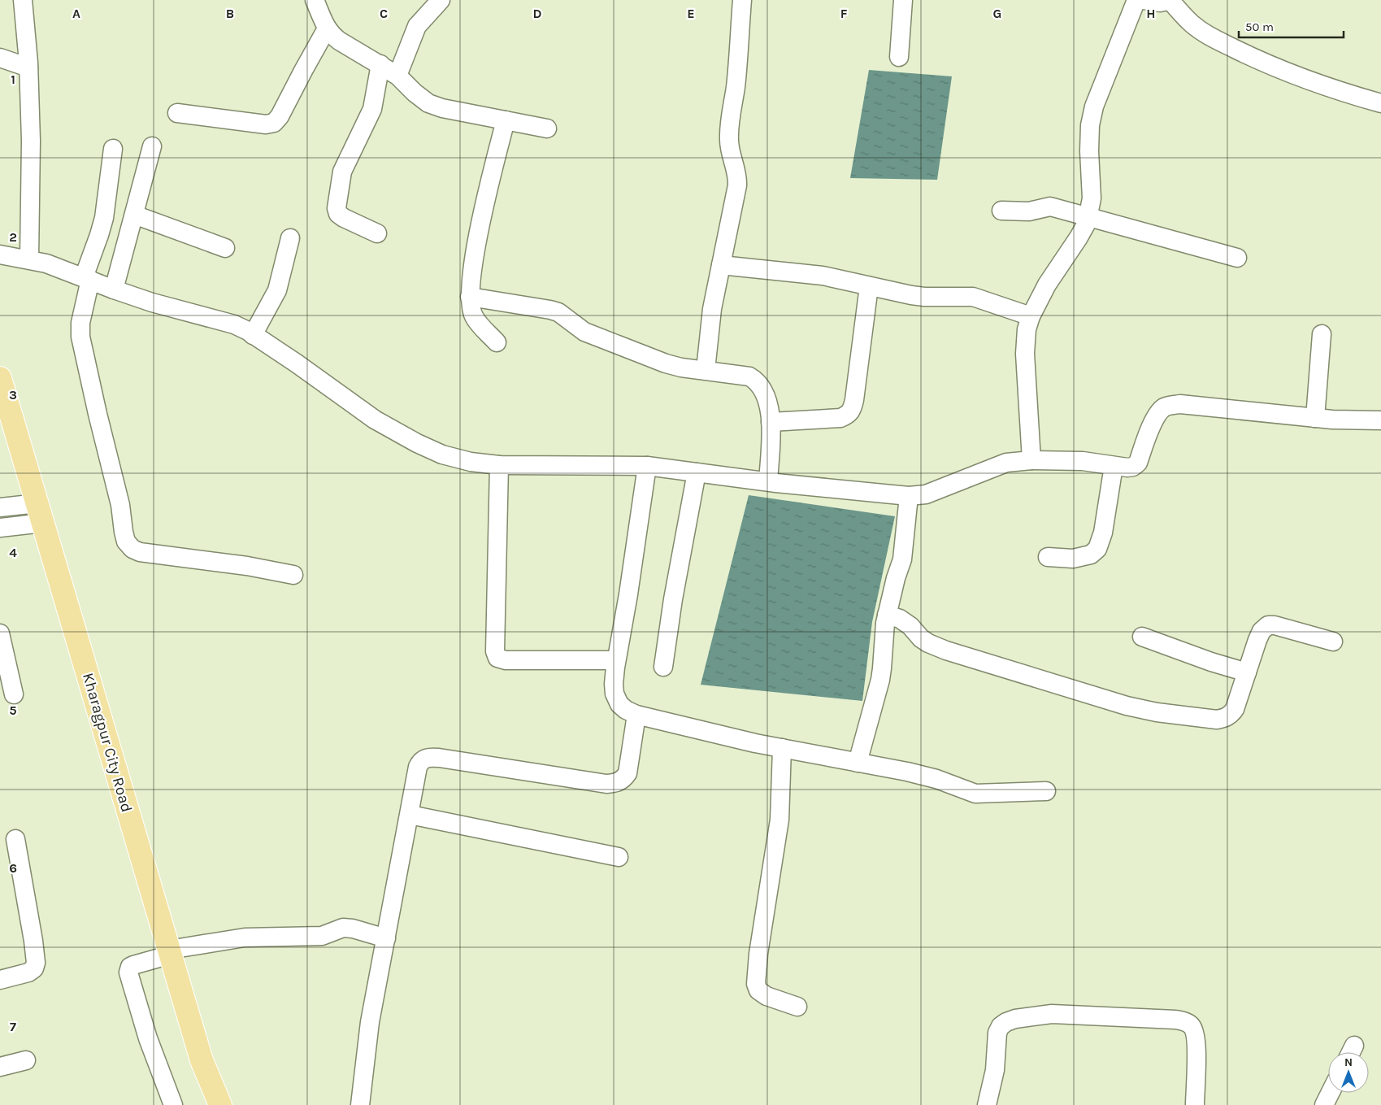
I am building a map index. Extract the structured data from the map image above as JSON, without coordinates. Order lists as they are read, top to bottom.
{
  "streets": {
    "main road": ["Kharagpur City Road"]
  },
  "scale_bar": "50 m",
  "north": "top",
  "grid": {
    "columns": [
      "A",
      "B",
      "C",
      "D",
      "E",
      "F",
      "G",
      "H"
    ],
    "rows": [
      "1",
      "2",
      "3",
      "4",
      "5",
      "6",
      "7"
    ]
  }
}
